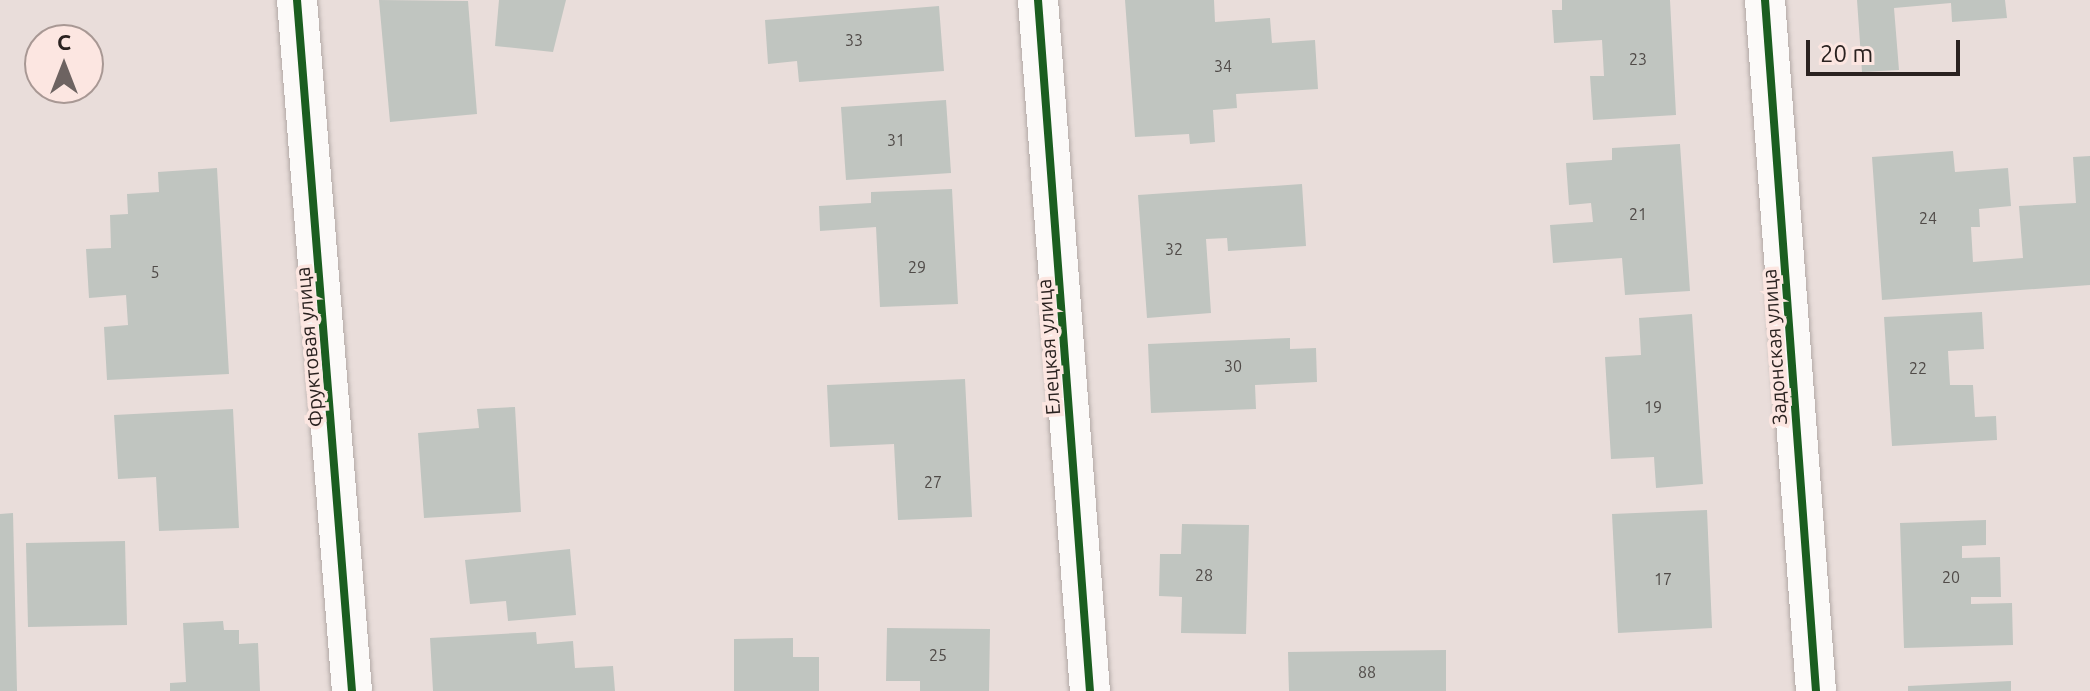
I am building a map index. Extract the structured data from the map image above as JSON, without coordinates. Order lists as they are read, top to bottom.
{
  "streets": {
    "street": ["Фруктовая улица", "Елецкая улица", "Задонская улица"]
  },
  "house_numbers": [
    "33",
    "23",
    "34",
    "31",
    "21",
    "24",
    "32",
    "29",
    "5",
    "30",
    "22",
    "19",
    "27",
    "28",
    "20",
    "17",
    "25",
    "88"
  ],
  "scale_bar": "20 m",
  "north": "top"
}
